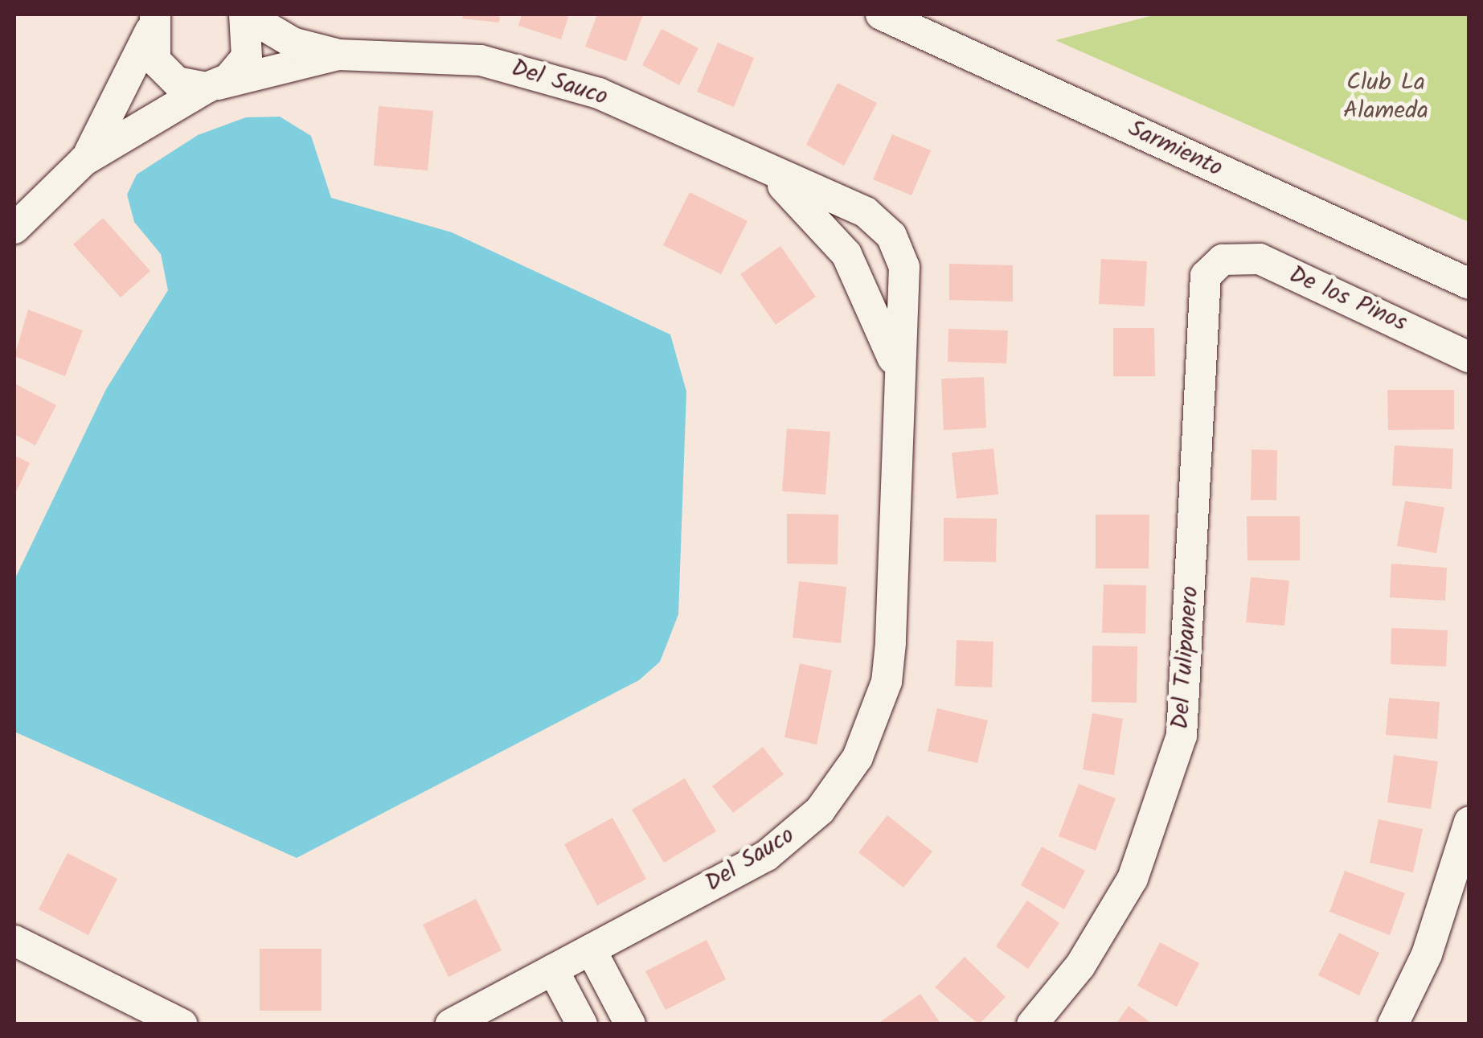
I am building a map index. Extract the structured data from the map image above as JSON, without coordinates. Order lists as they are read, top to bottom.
{
  "streets": {
    "street": [
      "Del Sauco",
      "Sarmiento",
      "De los Pinos",
      "Del Tulipanero"
    ]
  },
  "crossings": [
    ["De los Pinos", "Del Tulipanero"]
  ],
  "parks": ["Club La Alameda"]
}
